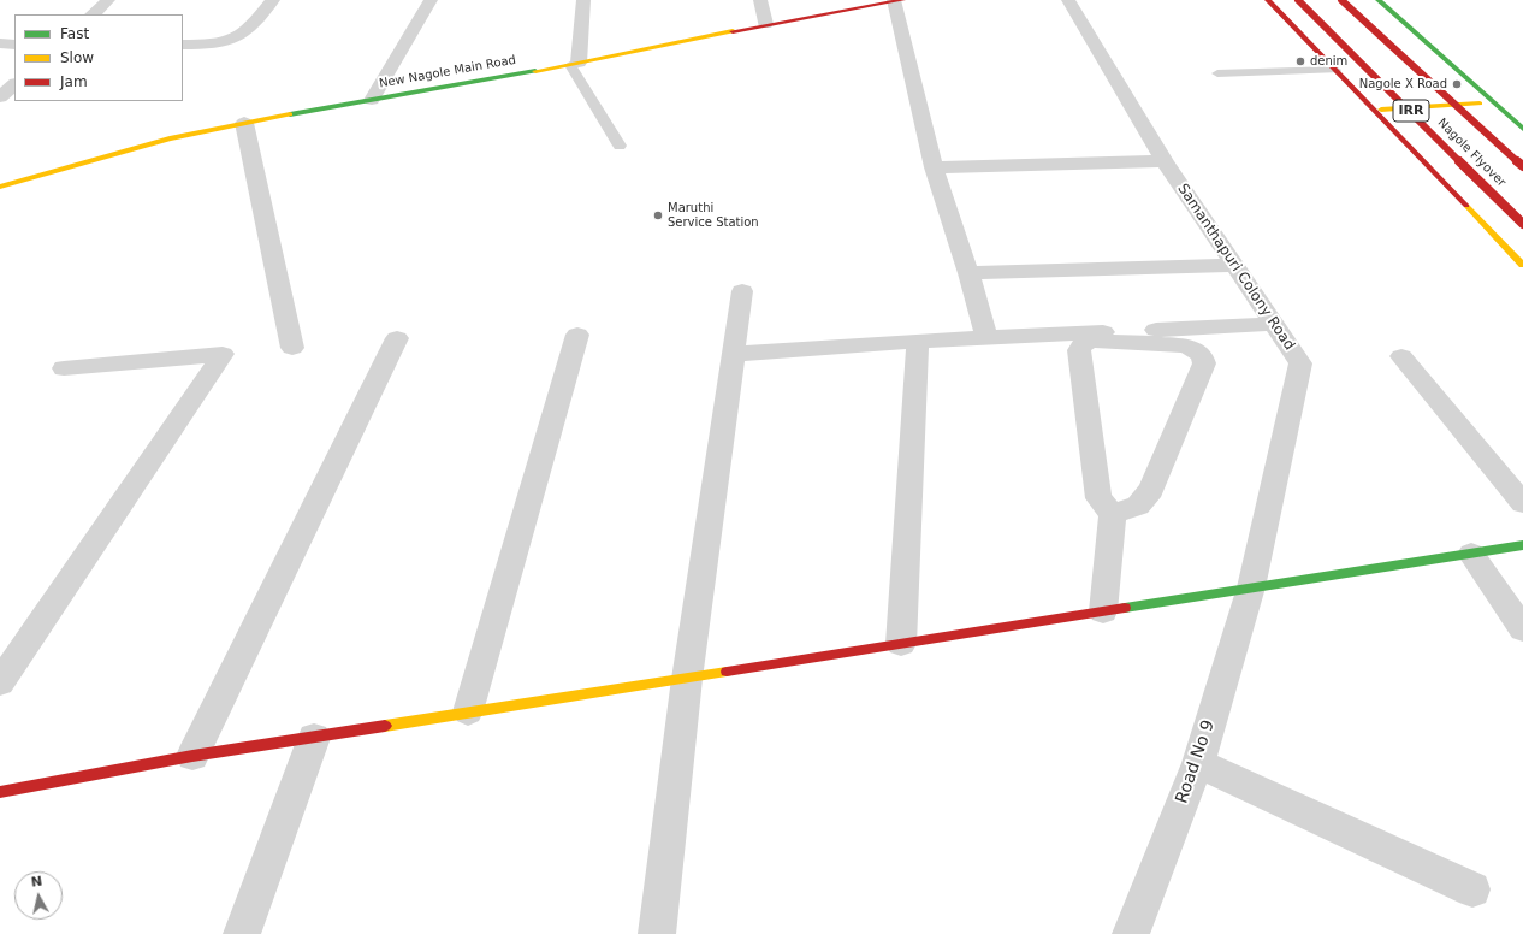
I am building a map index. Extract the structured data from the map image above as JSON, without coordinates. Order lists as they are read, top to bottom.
{
  "streets": {
    "main road": ["New Nagole Main Road", "IRR", "Nagole Flyover"],
    "street": ["Samanthapuri Colony Road", "Road No 9"]
  },
  "crossings": [
    ["Samanthapuri Colony Road", "Road No 9"]
  ],
  "places": ["denim", "Nagole X Road", "Maruthi Service Station"],
  "legend": ["Fast", "Slow", "Jam"],
  "north": "top"
}
